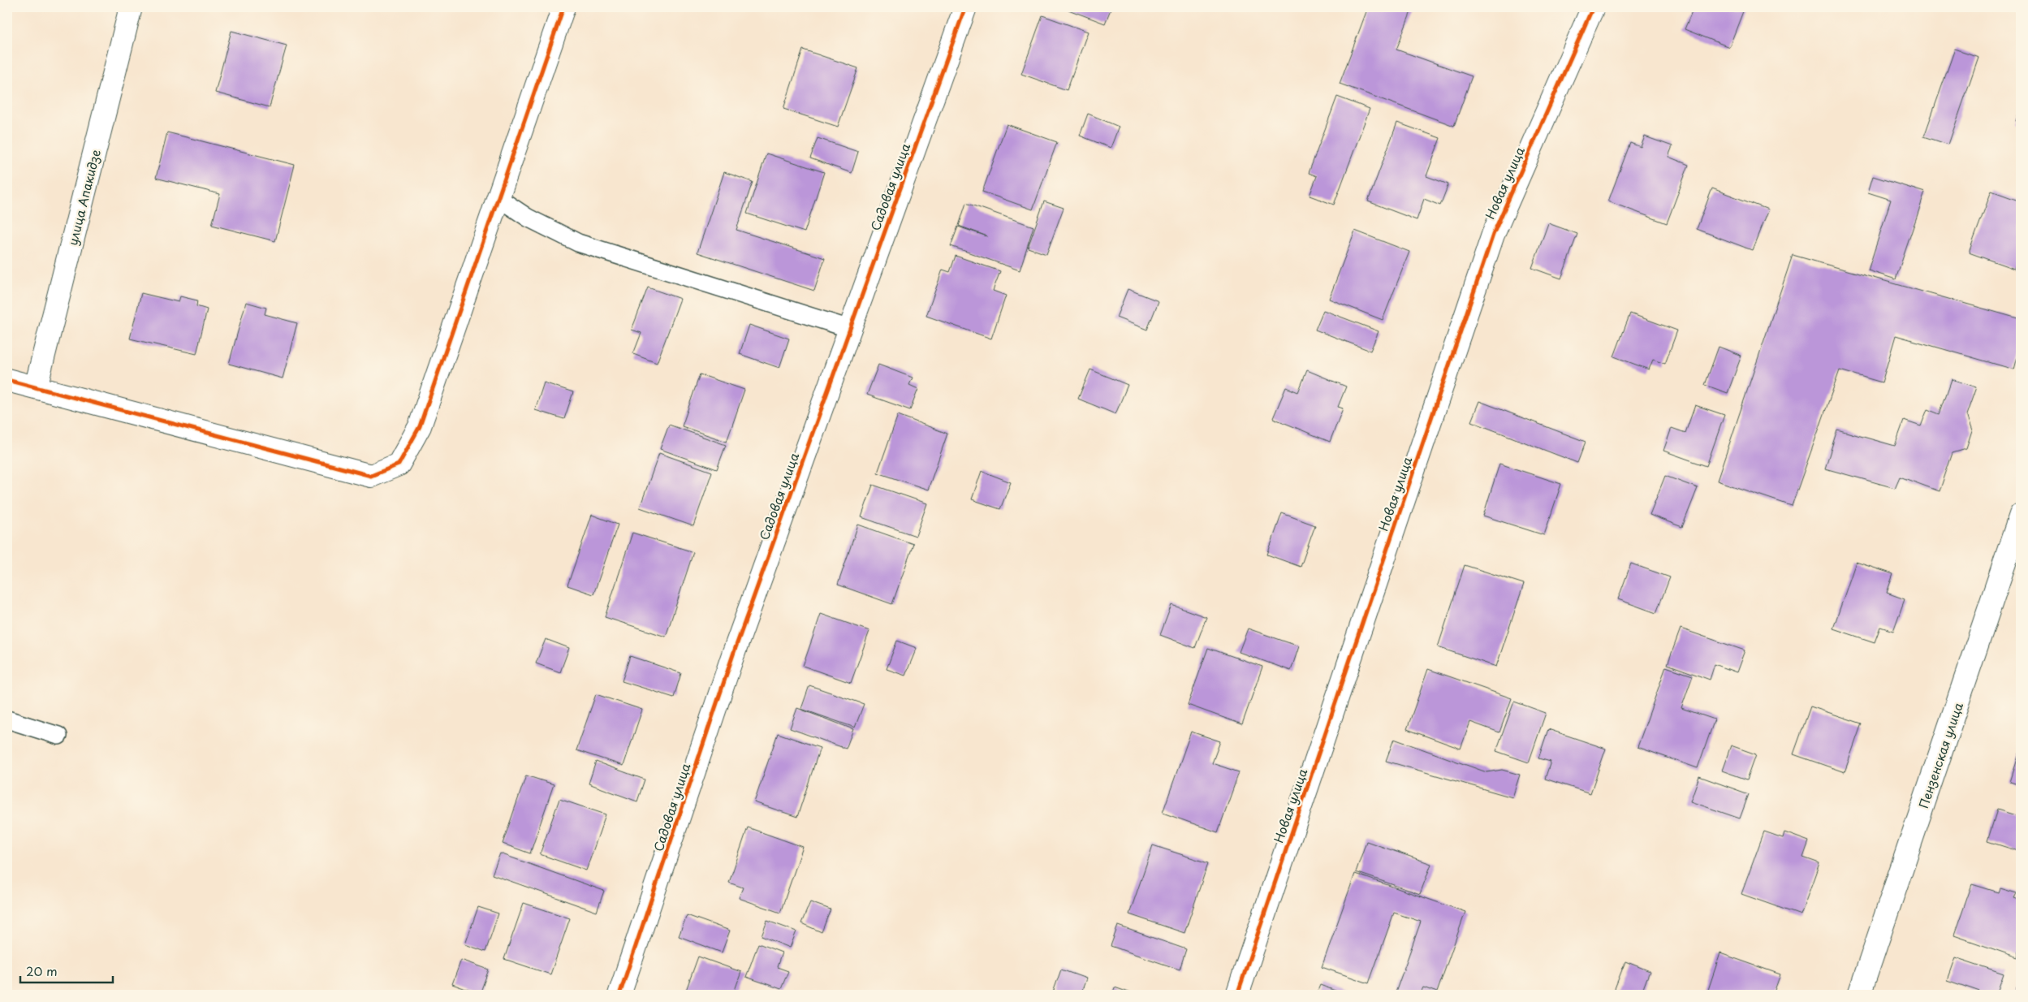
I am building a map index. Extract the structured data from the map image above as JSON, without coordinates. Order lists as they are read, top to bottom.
{
  "streets": {
    "street": [
      "Новая улица",
      "Садовая улица",
      "улица Апакидзе",
      "Пензенская улица"
    ]
  },
  "scale_bar": "20 m"
}
